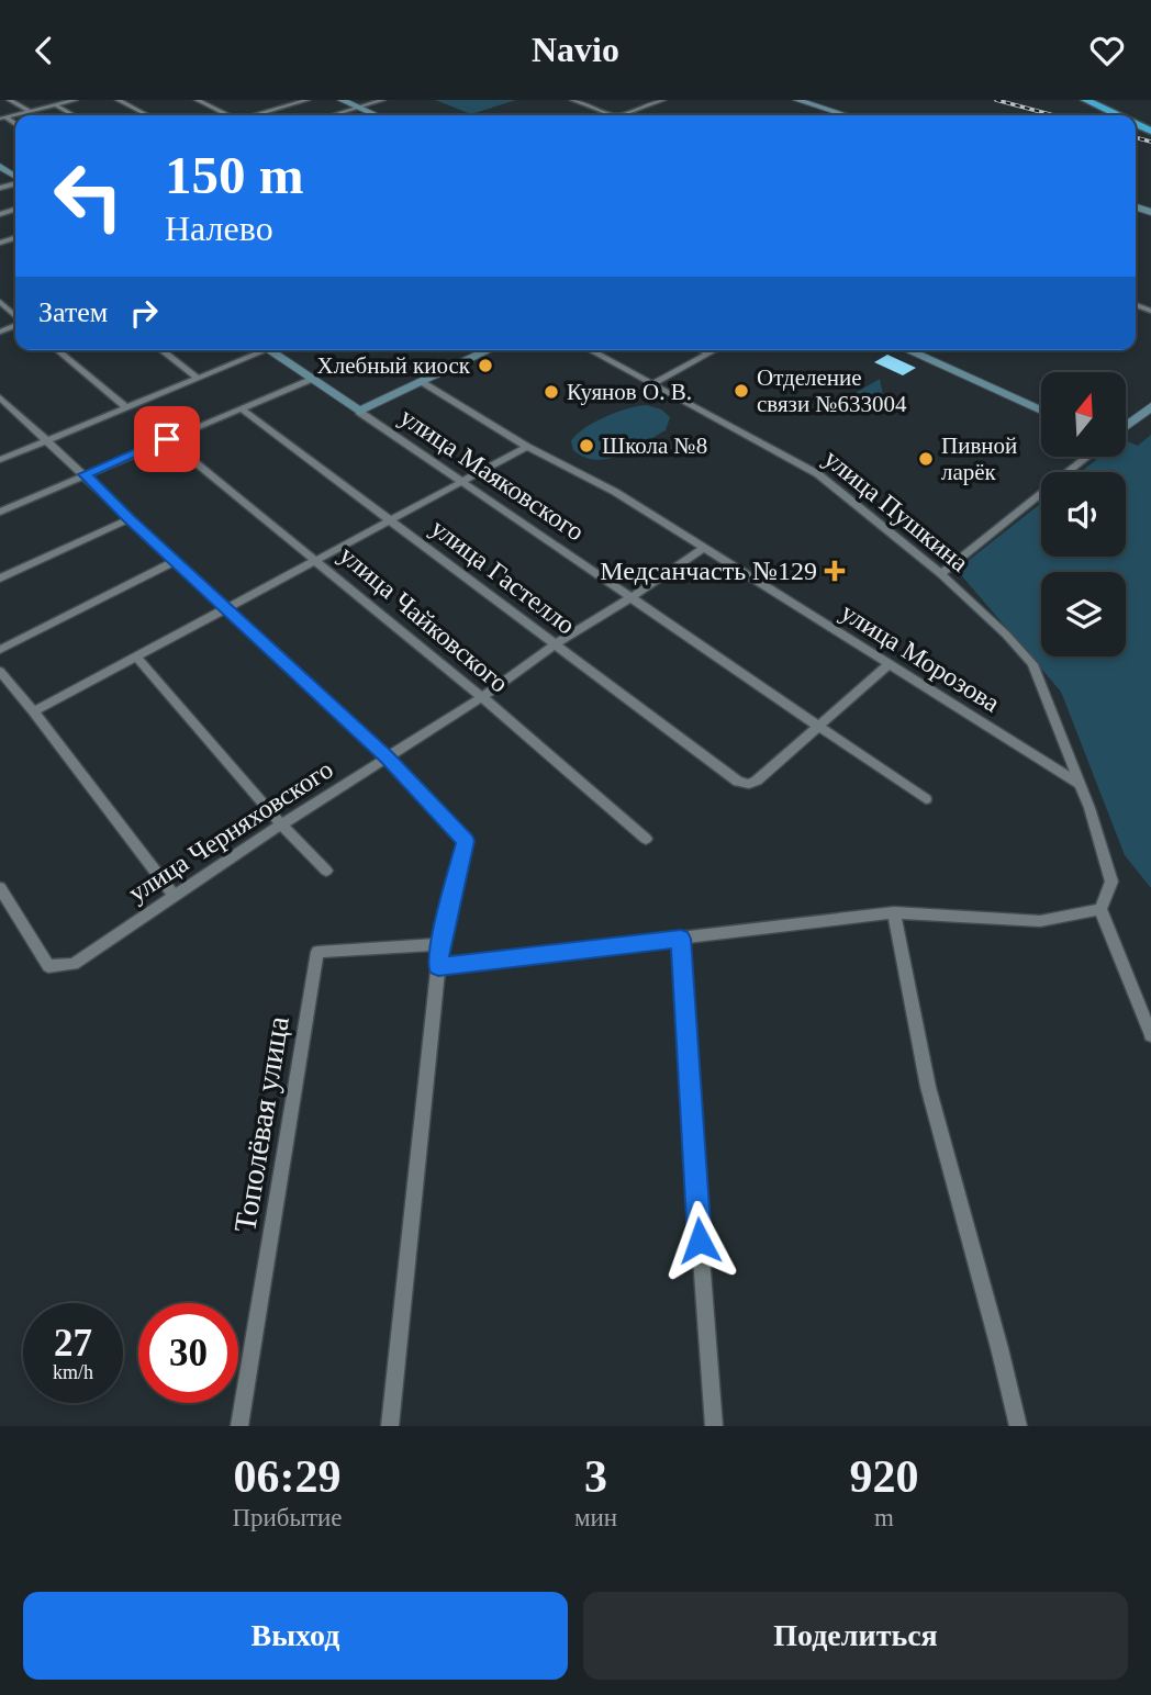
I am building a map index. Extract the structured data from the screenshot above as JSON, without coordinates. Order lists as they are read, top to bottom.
{
  "streets": {
    "street": [
      "улица Маяковского",
      "улица Пушкина",
      "улица Гастелло",
      "улица Чайковского",
      "улица Морозова",
      "улица Черняховского",
      "Тополёвая улица"
    ]
  },
  "crossings": [
    ["улица Маяковского", "улица Гастелло"],
    ["улица Маяковского", "улица Черняховского"],
    ["улица Пушкина", "улица Морозова"],
    ["улица Гастелло", "улица Черняховского"],
    ["улица Чайковского", "улица Черняховского"],
    ["улица Морозова", "улица Черняховского"]
  ],
  "places": {
    "other": [
      "Хлебный киоск",
      "Отделение связи №633004",
      "Куянов О. В.",
      "Школа №8",
      "Пивной ларёк"
    ],
    "health": ["Медсанчасть №129"]
  },
  "north": "top",
  "page": {
    "header": "Navio",
    "turn": ["150 m", "Налево"],
    "then": "Затем",
    "speed": "27 km/h",
    "limit": "30",
    "eta": [
      "06:29",
      "Прибытие",
      "3",
      "мин",
      "920",
      "m"
    ],
    "buttons": ["Выход", "Поделиться"]
  }
}
